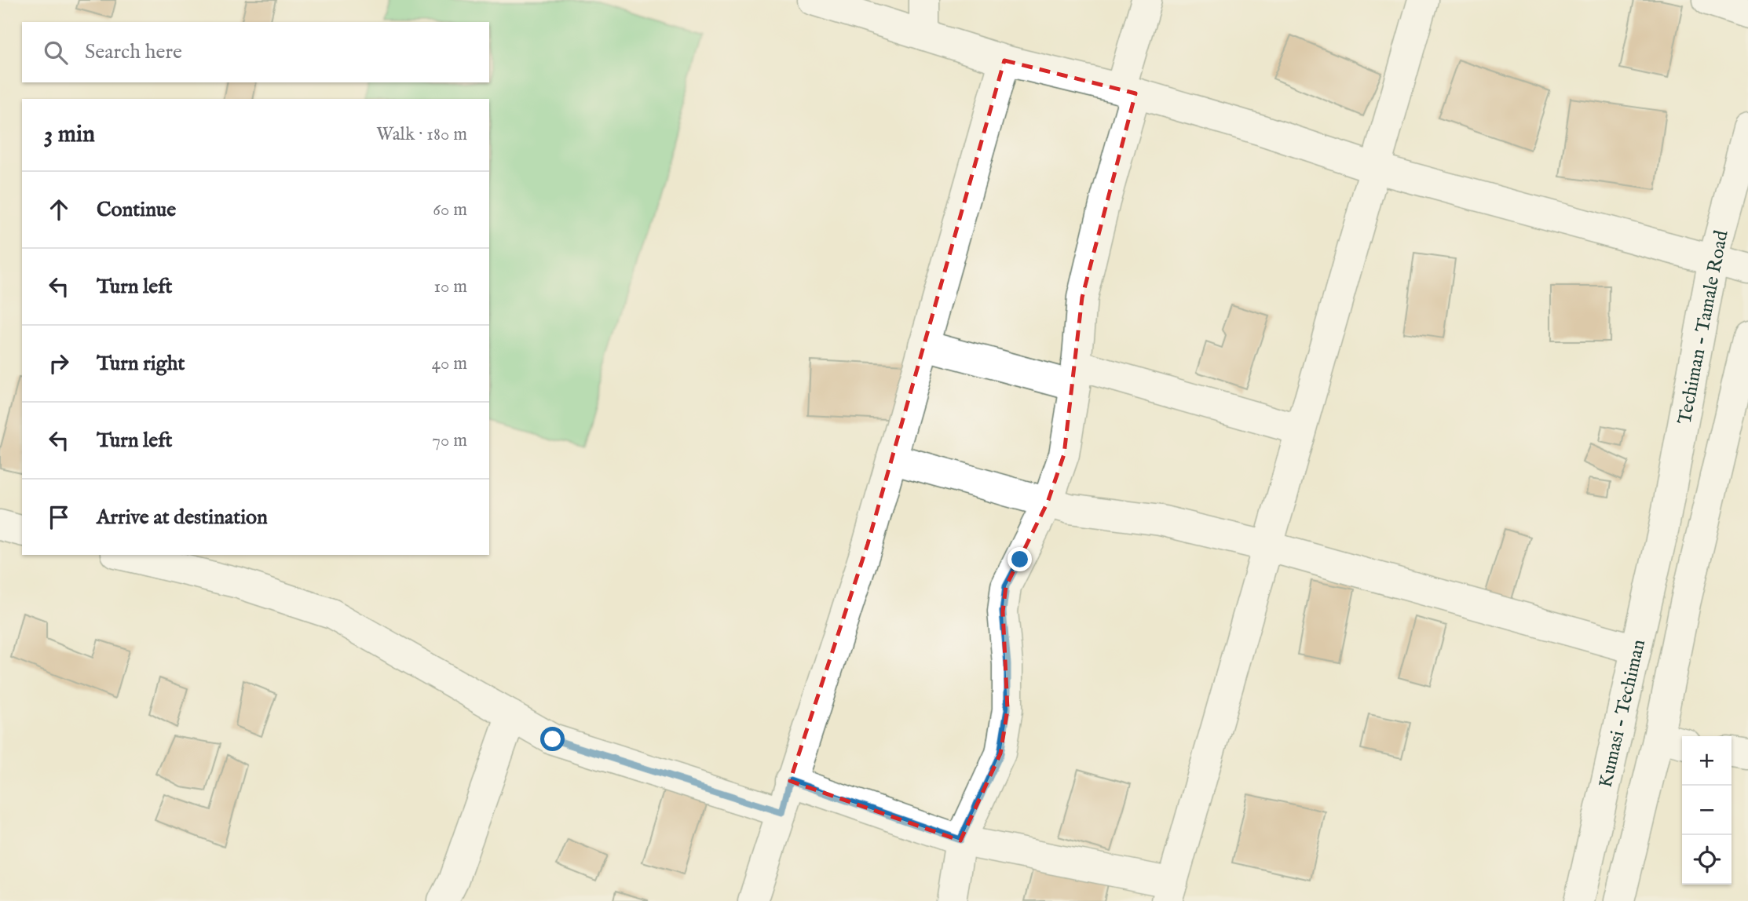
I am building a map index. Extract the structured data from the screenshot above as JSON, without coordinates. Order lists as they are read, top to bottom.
{
  "streets": {
    "main road": ["Techiman - Tamale Road", "Kumasi - Techiman"]
  },
  "crossings": [
    ["Techiman - Tamale Road", "Kumasi - Techiman"]
  ],
  "page": {
    "search": "Search here",
    "heading": ["3 min", "Walk · 180 m"],
    "list": [
      ["Continue", "60 m"],
      ["Turn left", "10 m"],
      ["Turn right", "40 m"],
      ["Turn left", "70 m"],
      "Arrive at destination"
    ],
    "map_buttons": ["+", "−"]
  }
}
